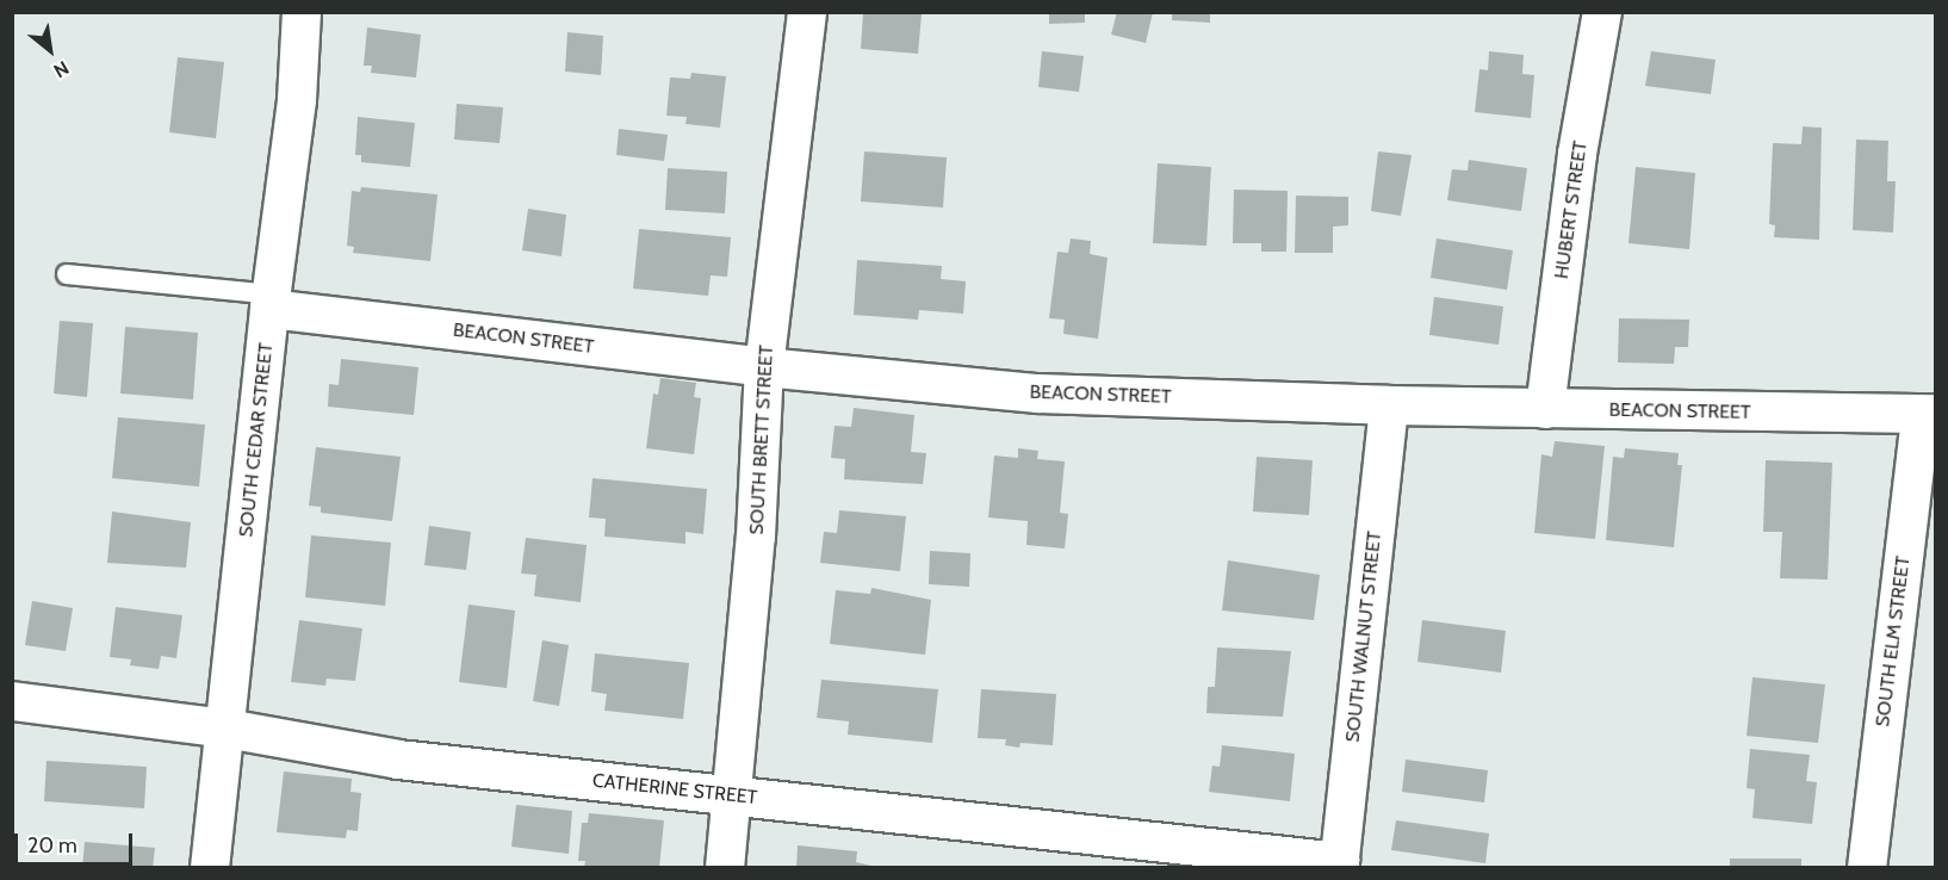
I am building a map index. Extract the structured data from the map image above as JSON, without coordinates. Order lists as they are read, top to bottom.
{
  "streets": {
    "street": [
      "HUBERT STREET",
      "BEACON STREET",
      "SOUTH CEDAR STREET",
      "SOUTH BRETT STREET",
      "SOUTH WALNUT STREET",
      "SOUTH ELM STREET",
      "CATHERINE STREET"
    ]
  },
  "crossings": [
    ["HUBERT STREET", "BEACON STREET"],
    ["BEACON STREET", "SOUTH CEDAR STREET"],
    ["BEACON STREET", "SOUTH BRETT STREET"],
    ["BEACON STREET", "SOUTH WALNUT STREET"],
    ["BEACON STREET", "SOUTH ELM STREET"],
    ["SOUTH CEDAR STREET", "CATHERINE STREET"],
    ["SOUTH BRETT STREET", "CATHERINE STREET"],
    ["SOUTH WALNUT STREET", "CATHERINE STREET"]
  ],
  "scale_bar": "20 m",
  "north": "bottom right"
}
